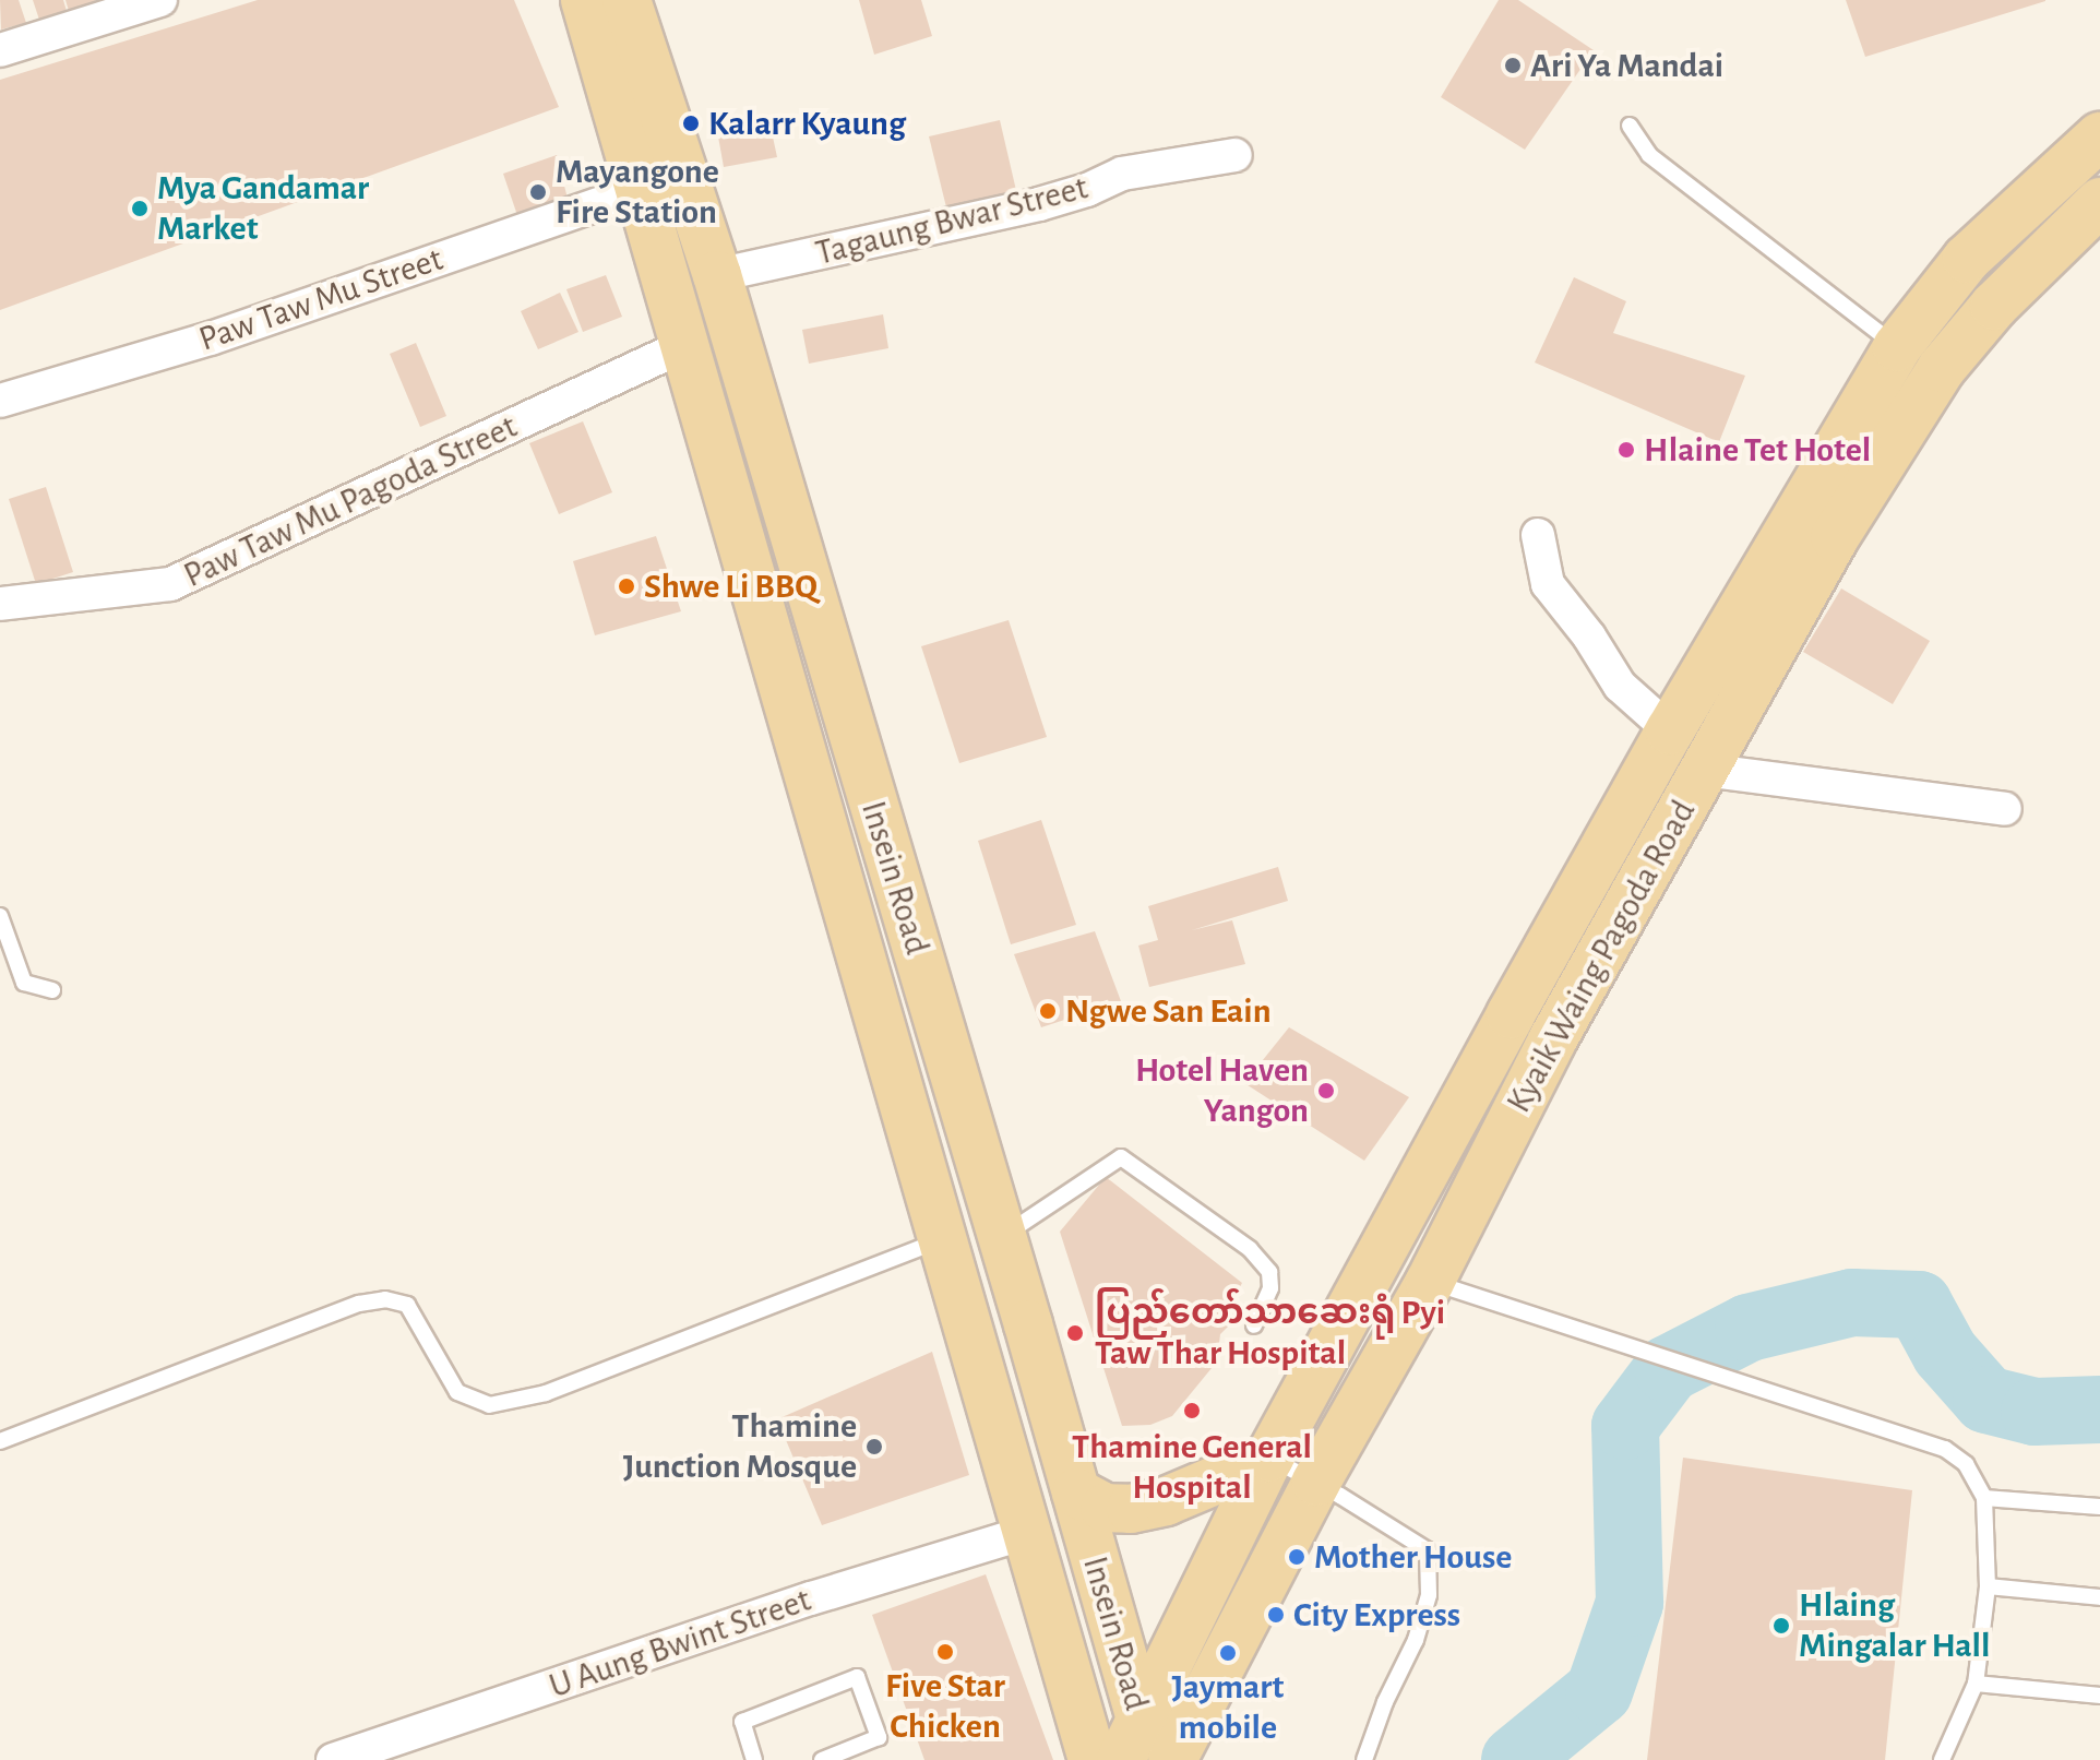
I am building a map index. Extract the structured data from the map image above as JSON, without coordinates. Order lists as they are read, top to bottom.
{
  "streets": {
    "main road": ["Insein Road", "Kyaik Waing Pagoda Road"],
    "street": [
      "Tagaung Bwar Street",
      "Paw Taw Mu Street",
      "Paw Taw Mu Pagoda Street",
      "U Aung Bwint Street"
    ]
  },
  "crossings": [
    ["Tagaung Bwar Street", "Insein Road"],
    ["Paw Taw Mu Street", "Insein Road"],
    ["Paw Taw Mu Pagoda Street", "Insein Road"],
    ["Insein Road", "Kyaik Waing Pagoda Road"],
    ["Insein Road", "U Aung Bwint Street"]
  ],
  "places": [
    "Ari Ya Mandai",
    "Kalarr Kyaung",
    "Mayangone Fire Station",
    "Mya Gandamar Market",
    "Hlaine Tet Hotel",
    "Shwe Li BBQ",
    "Ngwe San Eain",
    "Hotel Haven Yangon",
    "ပြည်တော်သာဆေးရုံ Pyi Taw Thar Hospital",
    "Thamine General Hospital",
    "Thamine Junction Mosque",
    "Mother House",
    "City Express",
    "Hlaing Mingalar Hall",
    "Five Star Chicken",
    "Jaymart mobile"
  ]
}
